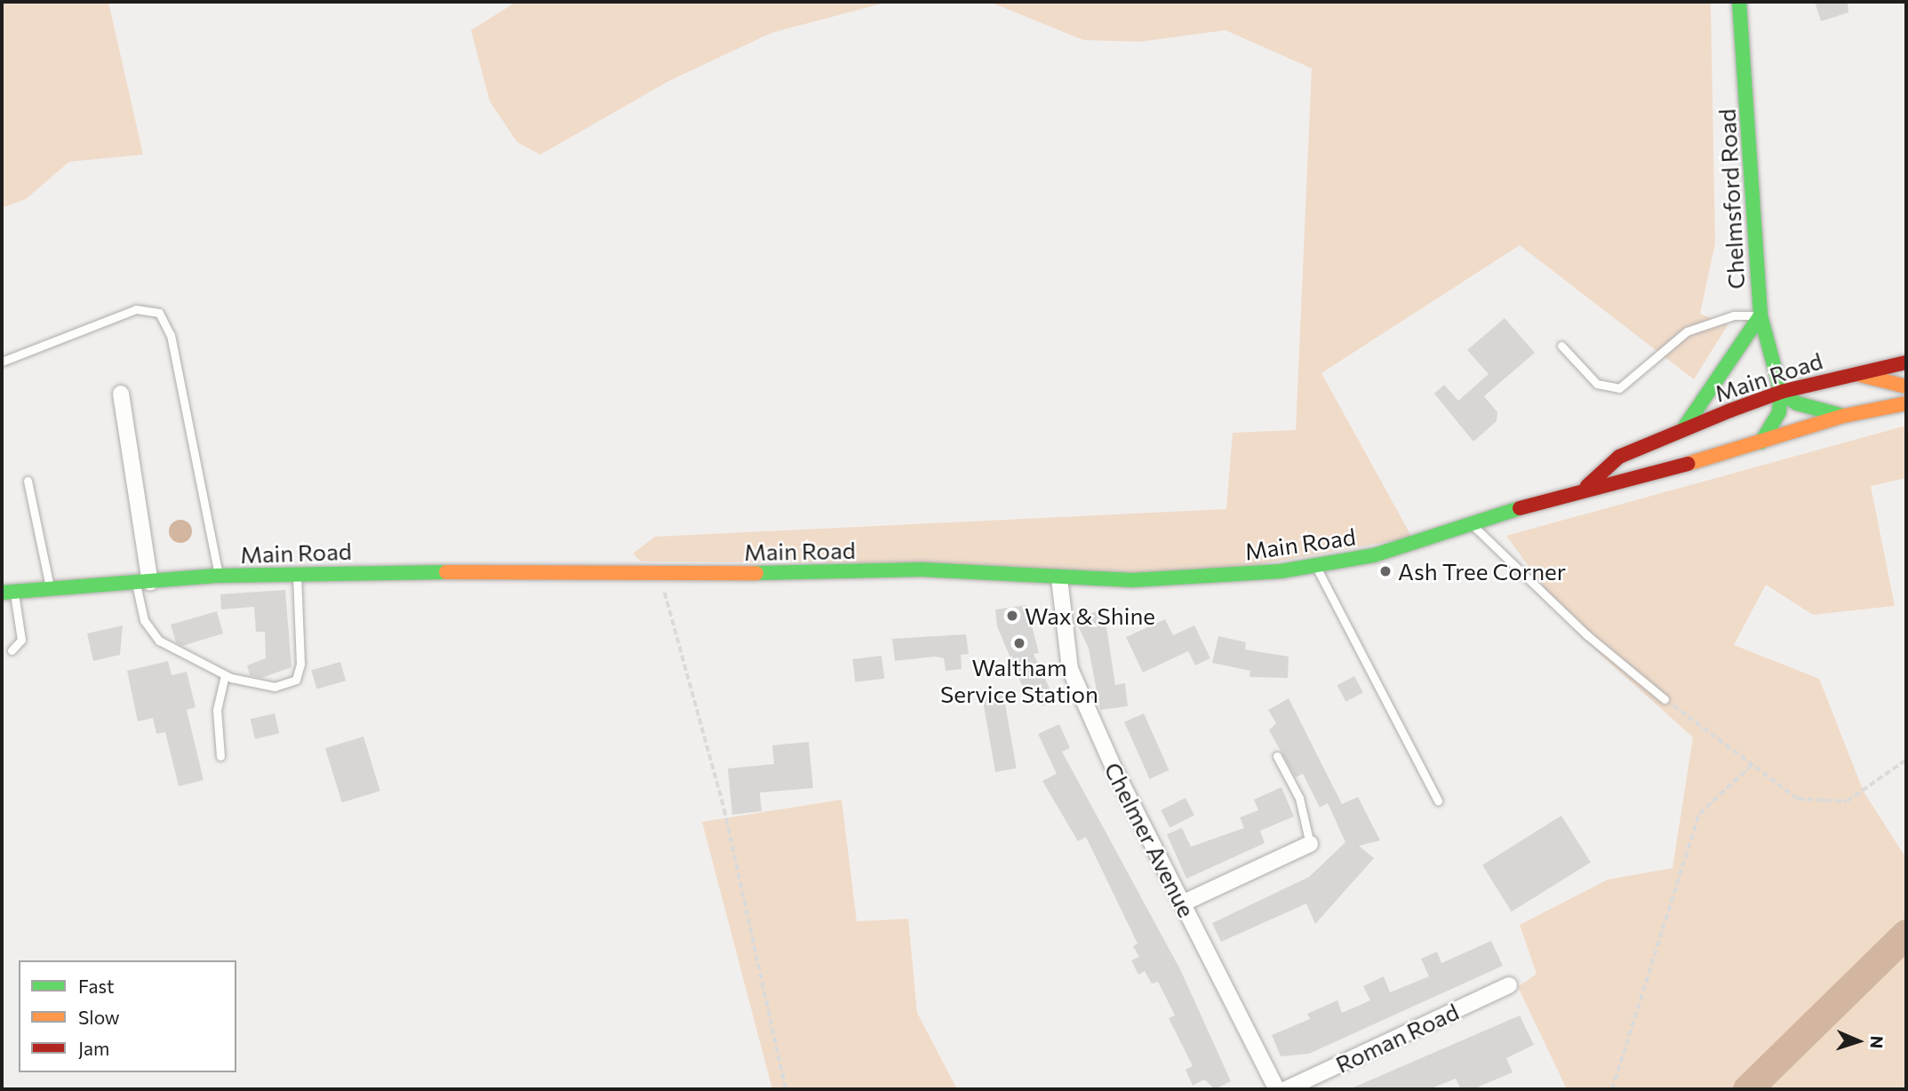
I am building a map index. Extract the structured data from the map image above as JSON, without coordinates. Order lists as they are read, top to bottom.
{
  "streets": {
    "main road": ["Chelmsford Road", "Main Road"],
    "street": ["Chelmer Avenue", "Roman Road"]
  },
  "crossings": [
    ["Chelmsford Road", "Main Road"],
    ["Main Road", "Chelmer Avenue"]
  ],
  "places": ["Ash Tree Corner", "Wax & Shine", "Waltham Service Station"],
  "legend": ["Fast", "Slow", "Jam"],
  "north": "right"
}
